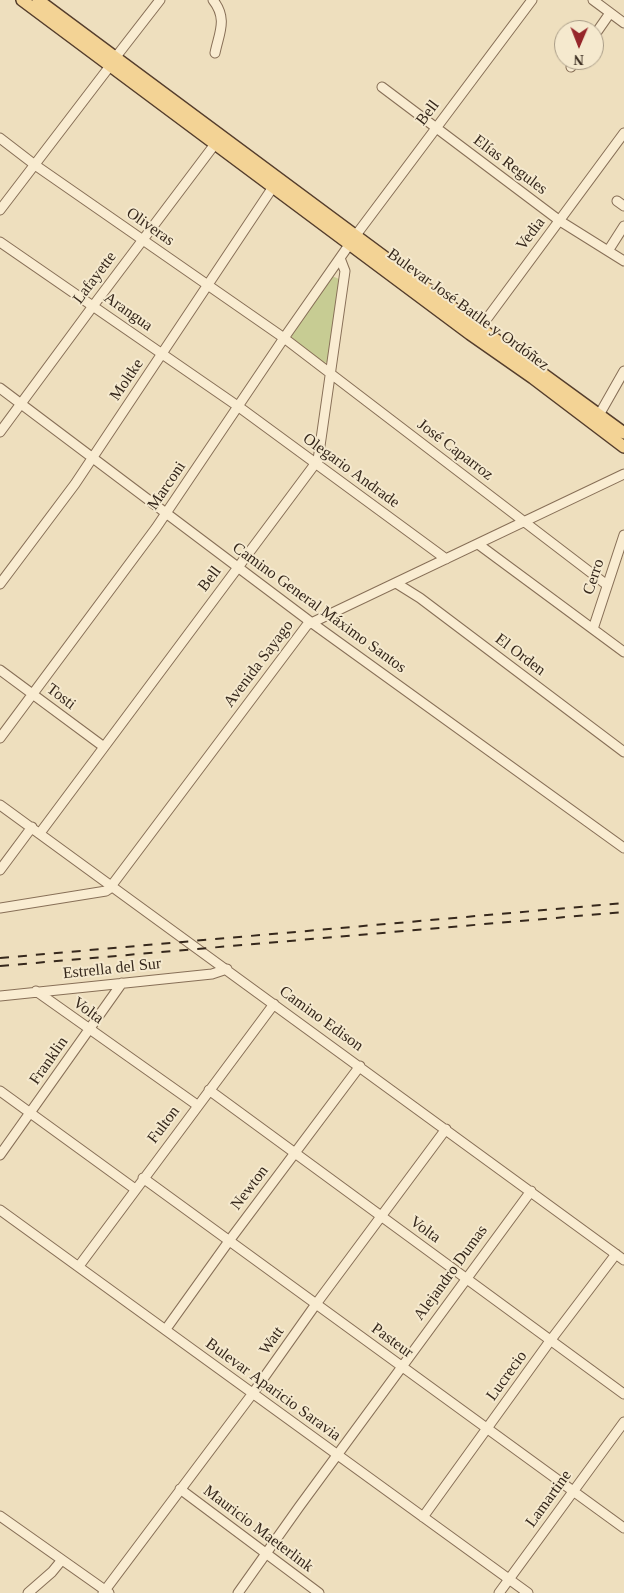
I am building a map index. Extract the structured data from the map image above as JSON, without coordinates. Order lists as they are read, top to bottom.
{
  "streets": {
    "main road": ["Bulevar José Batlle y Ordóñez"],
    "street": [
      "Bell",
      "Elías Regules",
      "Oliveras",
      "Vedia",
      "Lafayette",
      "Arangua",
      "Moltke",
      "José Caparroz",
      "Olegario Andrade",
      "Marconi",
      "Cerro",
      "Camino General Máximo Santos",
      "El Orden",
      "Avenida Sayago",
      "Tosti",
      "Estrella del Sur",
      "Volta",
      "Camino Edison",
      "Franklin",
      "Fulton",
      "Newton",
      "Alejandro Dumas",
      "Watt",
      "Pasteur",
      "Lucrecio",
      "Bulevar Aparicio Saravia",
      "Lamartine",
      "Mauricio Maeterlink"
    ]
  },
  "crossings": [
    ["Bell", "Elías Regules"],
    ["Bell", "Bulevar José Batlle y Ordóñez"],
    ["Bell", "José Caparroz"],
    ["Bell", "Olegario Andrade"],
    ["Bell", "Marconi"],
    ["Bell", "Camino General Máximo Santos"],
    ["Bell", "Tosti"],
    ["Bell", "Camino Edison"],
    ["Elías Regules", "Vedia"],
    ["Oliveras", "Lafayette"],
    ["Oliveras", "Moltke"],
    ["Oliveras", "José Caparroz"],
    ["Oliveras", "Marconi"],
    ["Vedia", "Bulevar José Batlle y Ordóñez"],
    ["Lafayette", "Bulevar José Batlle y Ordóñez"],
    ["Lafayette", "Arangua"],
    ["Lafayette", "Camino General Máximo Santos"],
    ["Bulevar José Batlle y Ordóñez", "Moltke"],
    ["Bulevar José Batlle y Ordóñez", "Marconi"],
    ["Arangua", "Moltke"],
    ["Arangua", "Olegario Andrade"],
    ["Arangua", "Marconi"],
    ["Moltke", "Camino General Máximo Santos"],
    ["José Caparroz", "Marconi"],
    ["José Caparroz", "Cerro"],
    ["José Caparroz", "Avenida Sayago"],
    ["Olegario Andrade", "Marconi"],
    ["Olegario Andrade", "Avenida Sayago"],
    ["Marconi", "Camino General Máximo Santos"],
    ["Marconi", "Tosti"],
    ["Camino General Máximo Santos", "Avenida Sayago"],
    ["El Orden", "Avenida Sayago"],
    ["Avenida Sayago", "Camino Edison"],
    ["Estrella del Sur", "Volta"],
    ["Estrella del Sur", "Camino Edison"],
    ["Estrella del Sur", "Franklin"],
    ["Volta", "Franklin"],
    ["Volta", "Fulton"],
    ["Volta", "Newton"],
    ["Volta", "Alejandro Dumas"],
    ["Volta", "Watt"],
    ["Volta", "Lucrecio"],
    ["Camino Edison", "Fulton"],
    ["Camino Edison", "Newton"],
    ["Camino Edison", "Alejandro Dumas"],
    ["Camino Edison", "Watt"],
    ["Camino Edison", "Lucrecio"],
    ["Fulton", "Pasteur"],
    ["Fulton", "Bulevar Aparicio Saravia"],
    ["Newton", "Pasteur"],
    ["Newton", "Bulevar Aparicio Saravia"],
    ["Alejandro Dumas", "Pasteur"],
    ["Alejandro Dumas", "Bulevar Aparicio Saravia"],
    ["Alejandro Dumas", "Mauricio Maeterlink"],
    ["Watt", "Pasteur"],
    ["Watt", "Bulevar Aparicio Saravia"],
    ["Watt", "Mauricio Maeterlink"],
    ["Pasteur", "Lucrecio"],
    ["Pasteur", "Lamartine"],
    ["Lucrecio", "Bulevar Aparicio Saravia"],
    ["Bulevar Aparicio Saravia", "Lamartine"]
  ],
  "north": "bottom"
}
